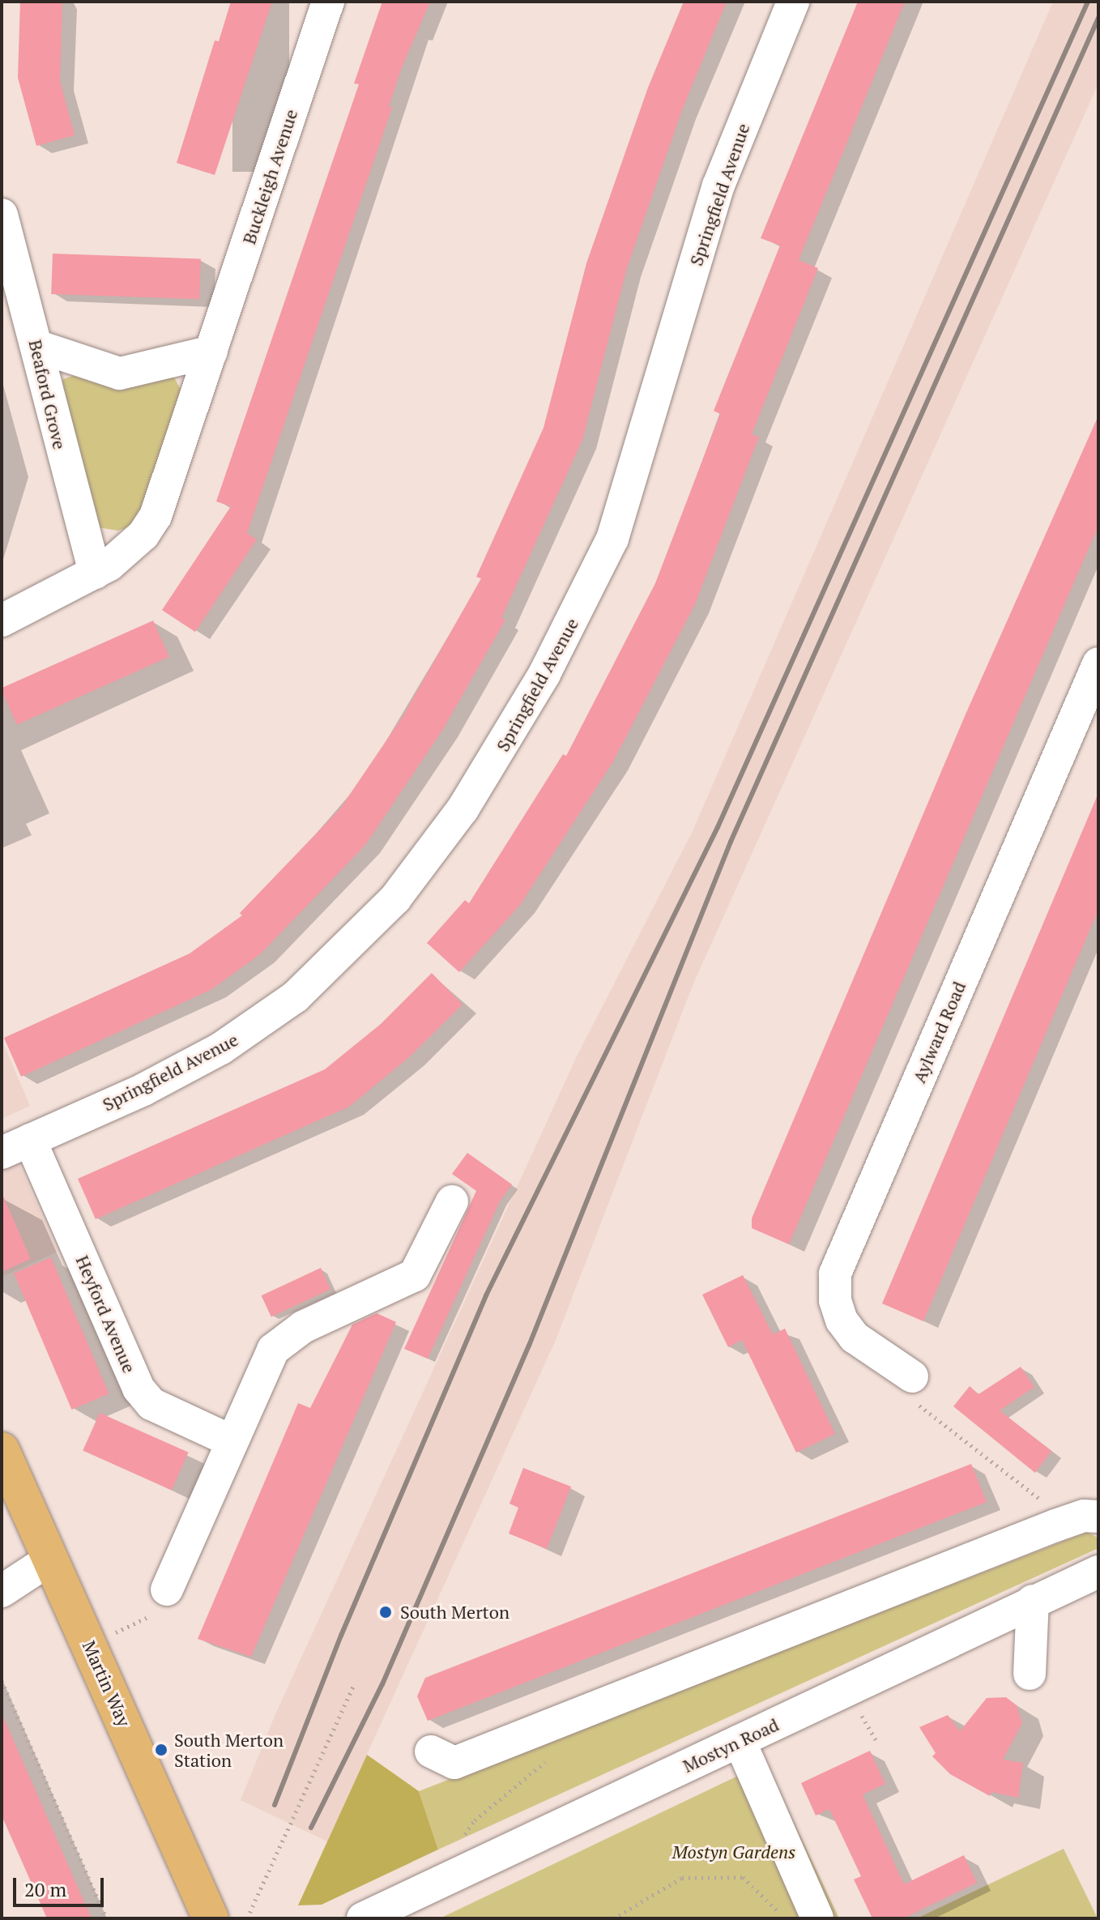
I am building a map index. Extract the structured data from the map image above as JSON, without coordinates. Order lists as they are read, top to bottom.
{
  "streets": {
    "main road": ["Martin Way"],
    "street": [
      "Buckleigh Avenue",
      "Springfield Avenue",
      "Beaford Grove",
      "Aylward Road",
      "Heyford Avenue",
      "Mostyn Road"
    ]
  },
  "crossings": [
    ["Buckleigh Avenue", "Beaford Grove"],
    ["Springfield Avenue", "Heyford Avenue"]
  ],
  "parks": ["Mostyn Gardens"],
  "places": ["South Merton", "South Merton Station"],
  "scale_bar": "20 m"
}
